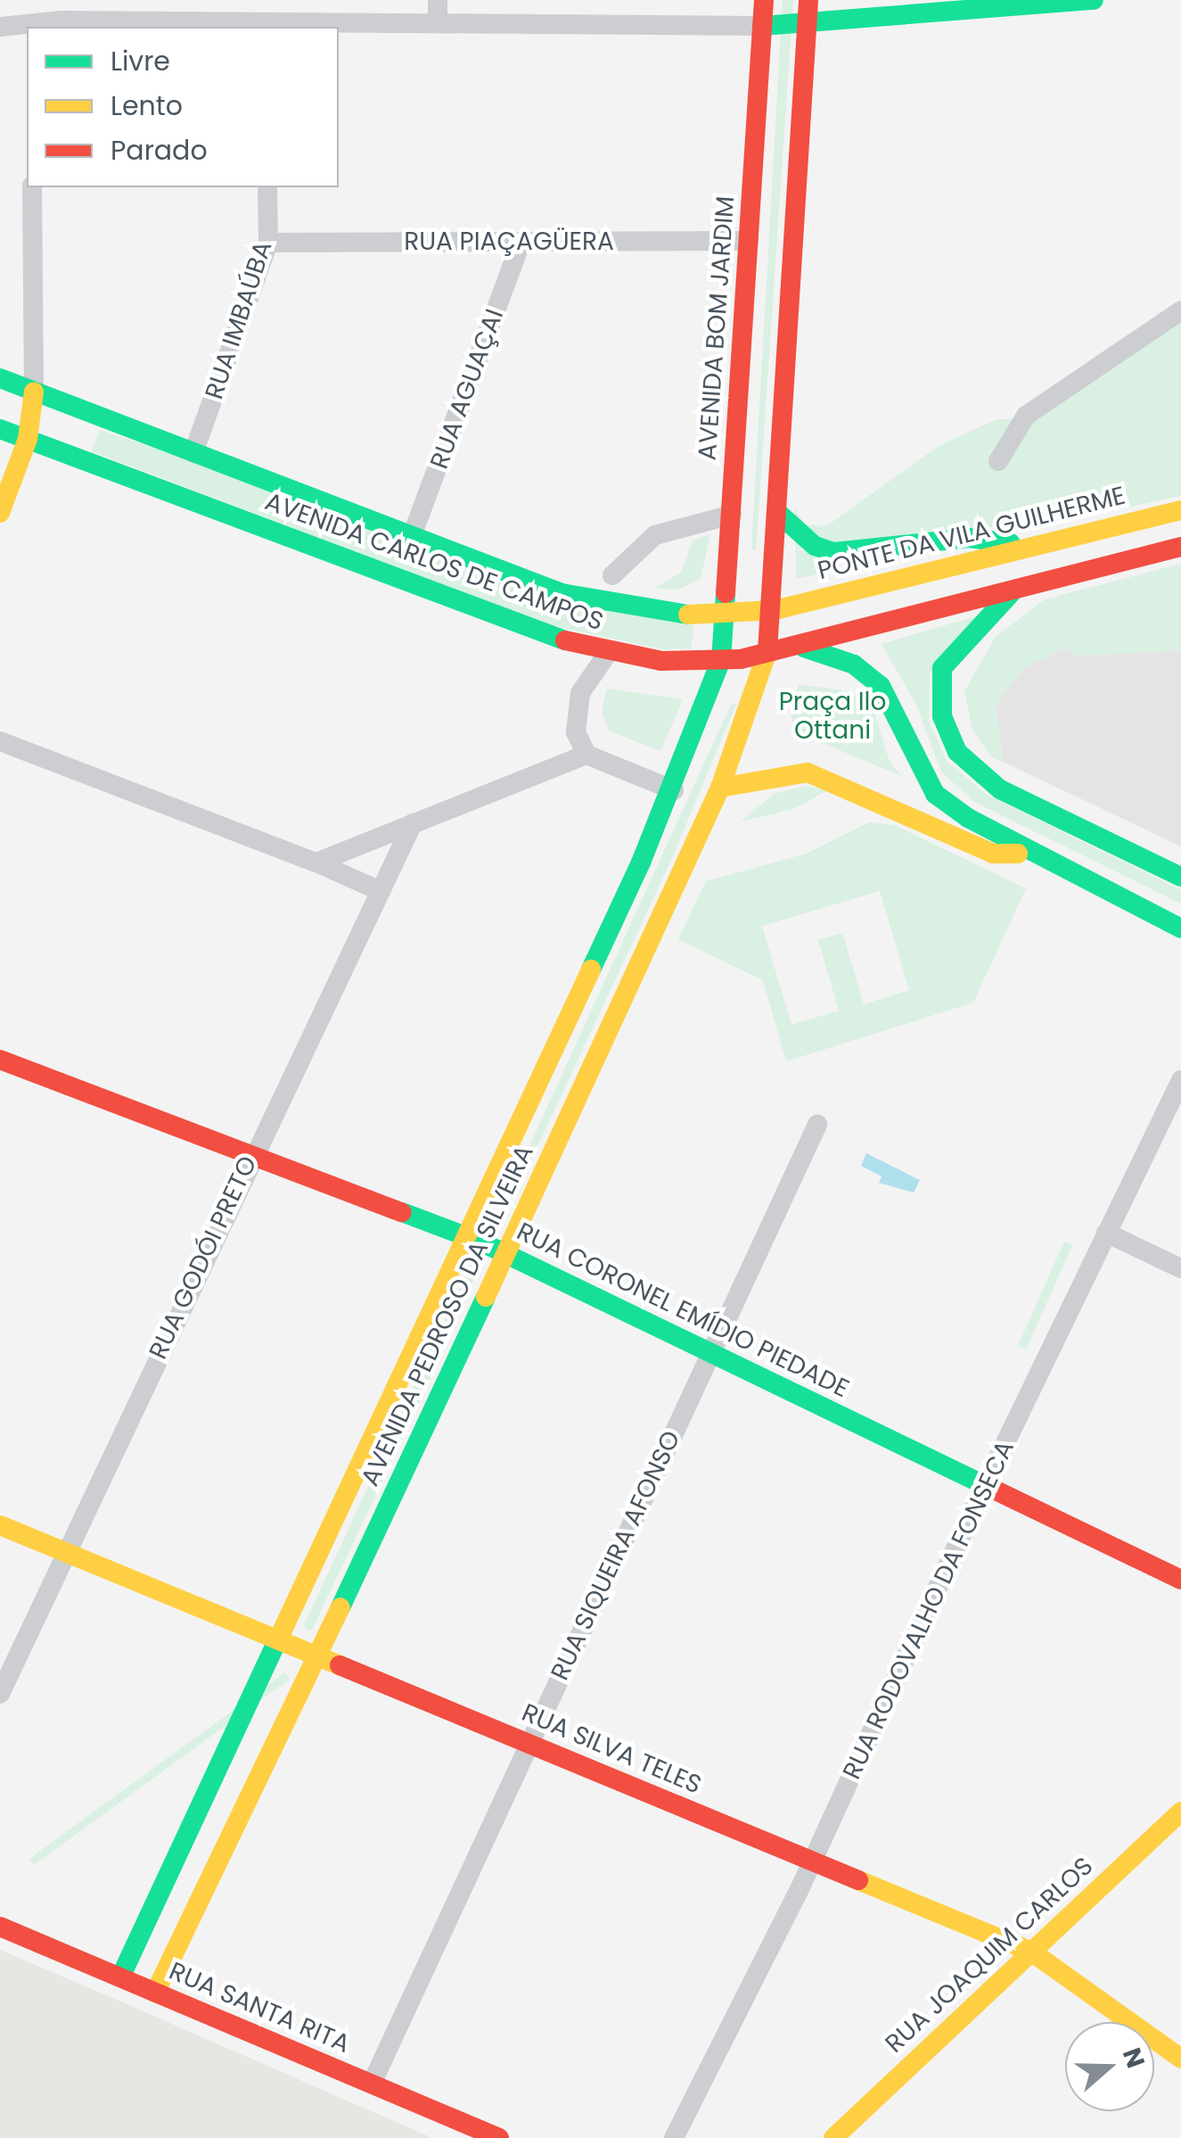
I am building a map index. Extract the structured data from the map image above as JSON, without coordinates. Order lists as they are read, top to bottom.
{
  "streets": {
    "main road": [
      "AVENIDA BOM JARDIM",
      "PONTE DA VILA GUILHERME",
      "AVENIDA CARLOS DE CAMPOS",
      "RUA CORONEL EMÍDIO PIEDADE",
      "AVENIDA PEDROSO DA SILVEIRA",
      "RUA SILVA TELES",
      "RUA JOAQUIM CARLOS",
      "RUA SANTA RITA"
    ],
    "street": [
      "RUA PIAÇAGÜERA",
      "RUA IMBAÚBA",
      "RUA AGUAÇAI",
      "RUA GODÓI PRETO",
      "RUA SIQUEIRA AFONSO",
      "RUA RODOVALHO DA FONSECA"
    ]
  },
  "crossings": [
    ["RUA PIAÇAGÜERA", "RUA IMBAÚBA"],
    ["RUA PIAÇAGÜERA", "AVENIDA BOM JARDIM"],
    ["RUA PIAÇAGÜERA", "RUA AGUAÇAI"],
    ["RUA IMBAÚBA", "AVENIDA CARLOS DE CAMPOS"],
    ["AVENIDA BOM JARDIM", "AVENIDA CARLOS DE CAMPOS"],
    ["AVENIDA BOM JARDIM", "AVENIDA PEDROSO DA SILVEIRA"],
    ["RUA AGUAÇAI", "AVENIDA CARLOS DE CAMPOS"],
    ["PONTE DA VILA GUILHERME", "AVENIDA CARLOS DE CAMPOS"],
    ["AVENIDA CARLOS DE CAMPOS", "AVENIDA PEDROSO DA SILVEIRA"],
    ["RUA GODÓI PRETO", "RUA CORONEL EMÍDIO PIEDADE"],
    ["RUA GODÓI PRETO", "RUA SILVA TELES"],
    ["RUA CORONEL EMÍDIO PIEDADE", "AVENIDA PEDROSO DA SILVEIRA"],
    ["RUA CORONEL EMÍDIO PIEDADE", "RUA SIQUEIRA AFONSO"],
    ["RUA CORONEL EMÍDIO PIEDADE", "RUA RODOVALHO DA FONSECA"],
    ["AVENIDA PEDROSO DA SILVEIRA", "RUA SILVA TELES"],
    ["AVENIDA PEDROSO DA SILVEIRA", "RUA SANTA RITA"],
    ["RUA SIQUEIRA AFONSO", "RUA SILVA TELES"],
    ["RUA SIQUEIRA AFONSO", "RUA SANTA RITA"],
    ["RUA RODOVALHO DA FONSECA", "RUA SILVA TELES"],
    ["RUA SILVA TELES", "RUA JOAQUIM CARLOS"]
  ],
  "parks": ["Praça Ilo Ottani"],
  "legend": ["Livre", "Lento", "Parado"],
  "north": "right"
}
